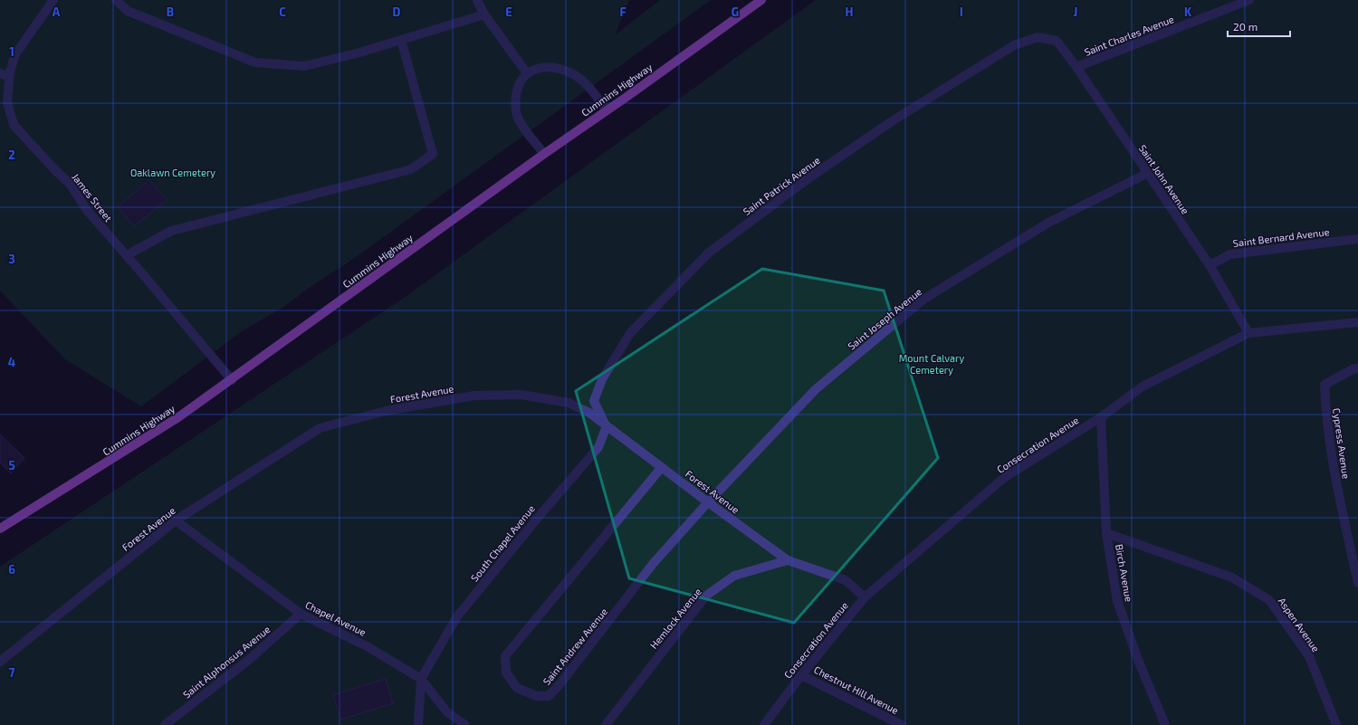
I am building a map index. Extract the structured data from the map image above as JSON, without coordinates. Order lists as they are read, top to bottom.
{
  "streets": {
    "main road": ["Cummins Highway"],
    "street": [
      "Saint Charles Avenue",
      "Saint John Avenue",
      "Saint Patrick Avenue",
      "James Street",
      "Saint Bernard Avenue",
      "Saint Joseph Avenue",
      "Forest Avenue",
      "Cypress Avenue",
      "Consecration Avenue",
      "South Chapel Avenue",
      "Birch Avenue",
      "Chapel Avenue",
      "Hemlock Avenue",
      "Aspen Avenue",
      "Saint Andrew Avenue",
      "Saint Alphonsus Avenue",
      "Chestnut Hill Avenue"
    ]
  },
  "crossings": [
    ["Saint Charles Avenue", "Saint John Avenue"],
    ["Cummins Highway", "James Street"],
    ["Saint John Avenue", "Saint Patrick Avenue"],
    ["Saint John Avenue", "Saint Bernard Avenue"],
    ["Saint John Avenue", "Saint Joseph Avenue"],
    ["Saint John Avenue", "Consecration Avenue"],
    ["Saint Patrick Avenue", "Forest Avenue"],
    ["Saint Patrick Avenue", "South Chapel Avenue"],
    ["Saint Joseph Avenue", "Forest Avenue"],
    ["Saint Joseph Avenue", "Saint Andrew Avenue"],
    ["Forest Avenue", "Consecration Avenue"],
    ["Forest Avenue", "South Chapel Avenue"],
    ["Forest Avenue", "Chapel Avenue"],
    ["Forest Avenue", "Hemlock Avenue"],
    ["Forest Avenue", "Saint Andrew Avenue"],
    ["Consecration Avenue", "Birch Avenue"],
    ["Consecration Avenue", "Chestnut Hill Avenue"],
    ["South Chapel Avenue", "Chapel Avenue"],
    ["Birch Avenue", "Aspen Avenue"],
    ["Chapel Avenue", "Saint Alphonsus Avenue"]
  ],
  "parks": ["Oaklawn Cemetery", "Mount Calvary Cemetery"],
  "scale_bar": "20 m",
  "grid": {
    "columns": [
      "A",
      "B",
      "C",
      "D",
      "E",
      "F",
      "G",
      "H",
      "I",
      "J",
      "K"
    ],
    "rows": [
      "1",
      "2",
      "3",
      "4",
      "5",
      "6",
      "7"
    ]
  }
}
